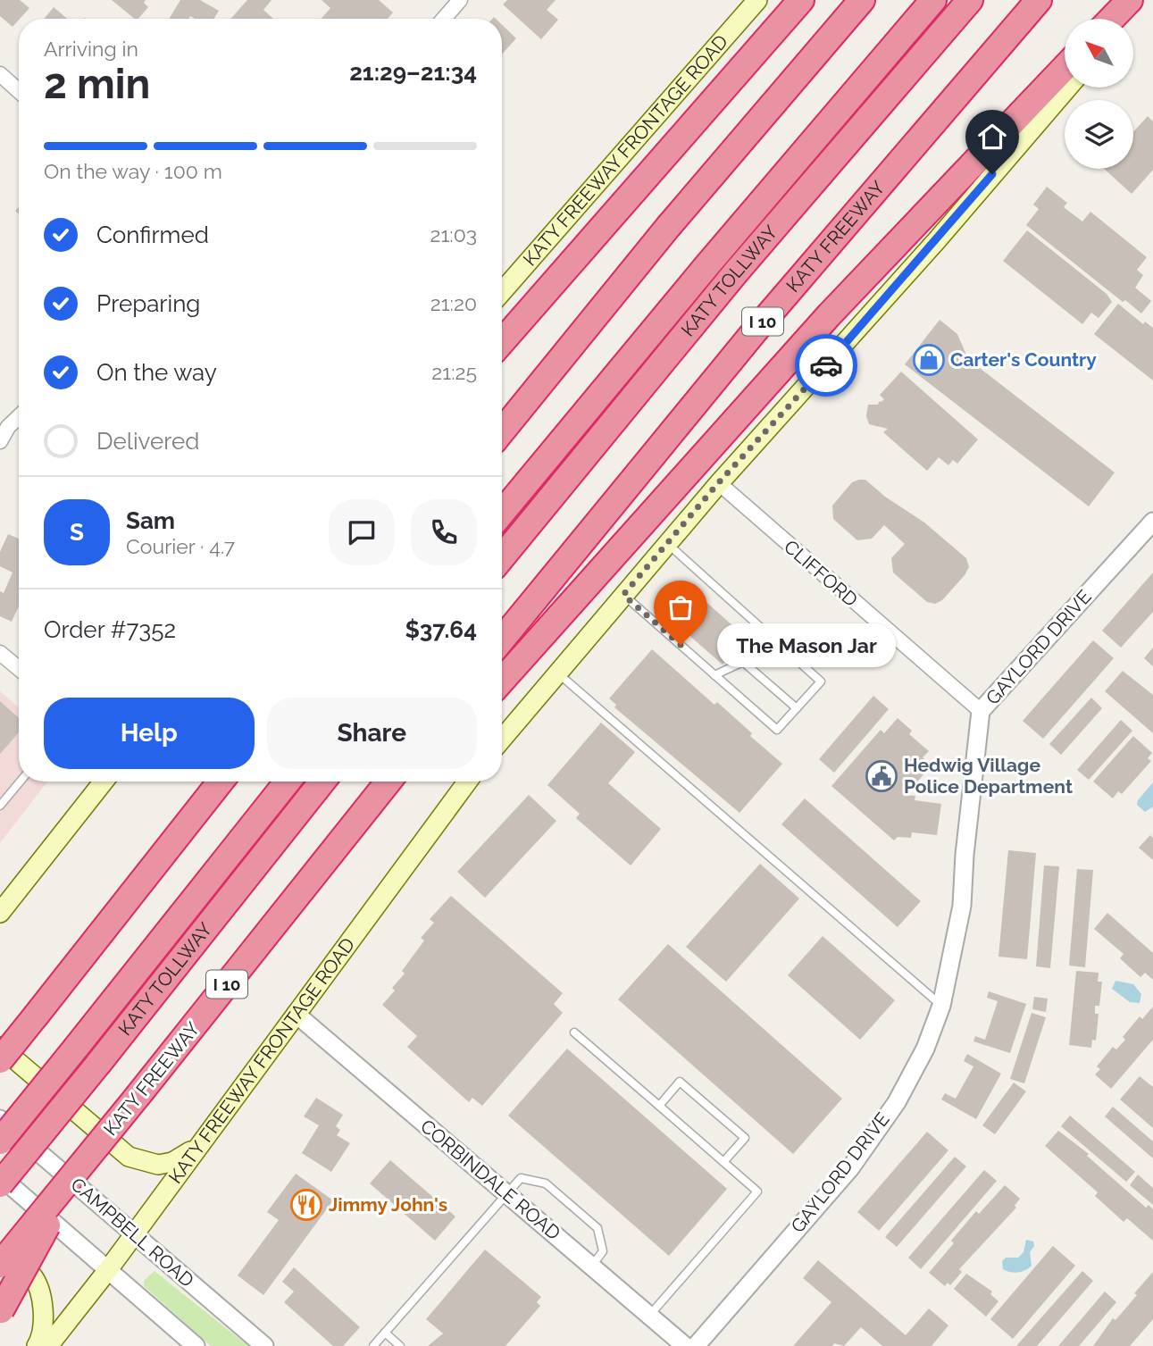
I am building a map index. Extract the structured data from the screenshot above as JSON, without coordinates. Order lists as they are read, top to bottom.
{
  "streets": {
    "highway": ["KATY FREEWAY", "KATY TOLLWAY", "I 10"],
    "main road": ["KATY FREEWAY FRONTAGE ROAD"],
    "street": [
      "CLIFFORD",
      "GAYLORD DRIVE",
      "CORBINDALE ROAD",
      "CAMPBELL ROAD"
    ]
  },
  "crossings": [
    ["KATY FREEWAY FRONTAGE ROAD", "CORBINDALE ROAD"],
    ["KATY FREEWAY FRONTAGE ROAD", "CAMPBELL ROAD"],
    ["CLIFFORD", "GAYLORD DRIVE"]
  ],
  "places": {
    "shop": ["Carter's Country"],
    "other": ["The Mason Jar"],
    "public building": ["Hedwig Village Police Department"],
    "restaurant": ["Jimmy John's"]
  },
  "north": "top left",
  "page": {
    "heading": ["2 min", "Arriving in", "21:29–21:34"],
    "panel": [
      "Sam",
      "Courier · 4.7",
      "Order #7352",
      "$37.64"
    ],
    "bar": "On the way · 100 m",
    "list": [
      ["Confirmed", "21:03"],
      ["Preparing", "21:20"],
      ["On the way", "21:25"],
      "Delivered"
    ],
    "round": "S",
    "bubble": "The Mason Jar",
    "buttons": ["Help", "Share"]
  }
}
